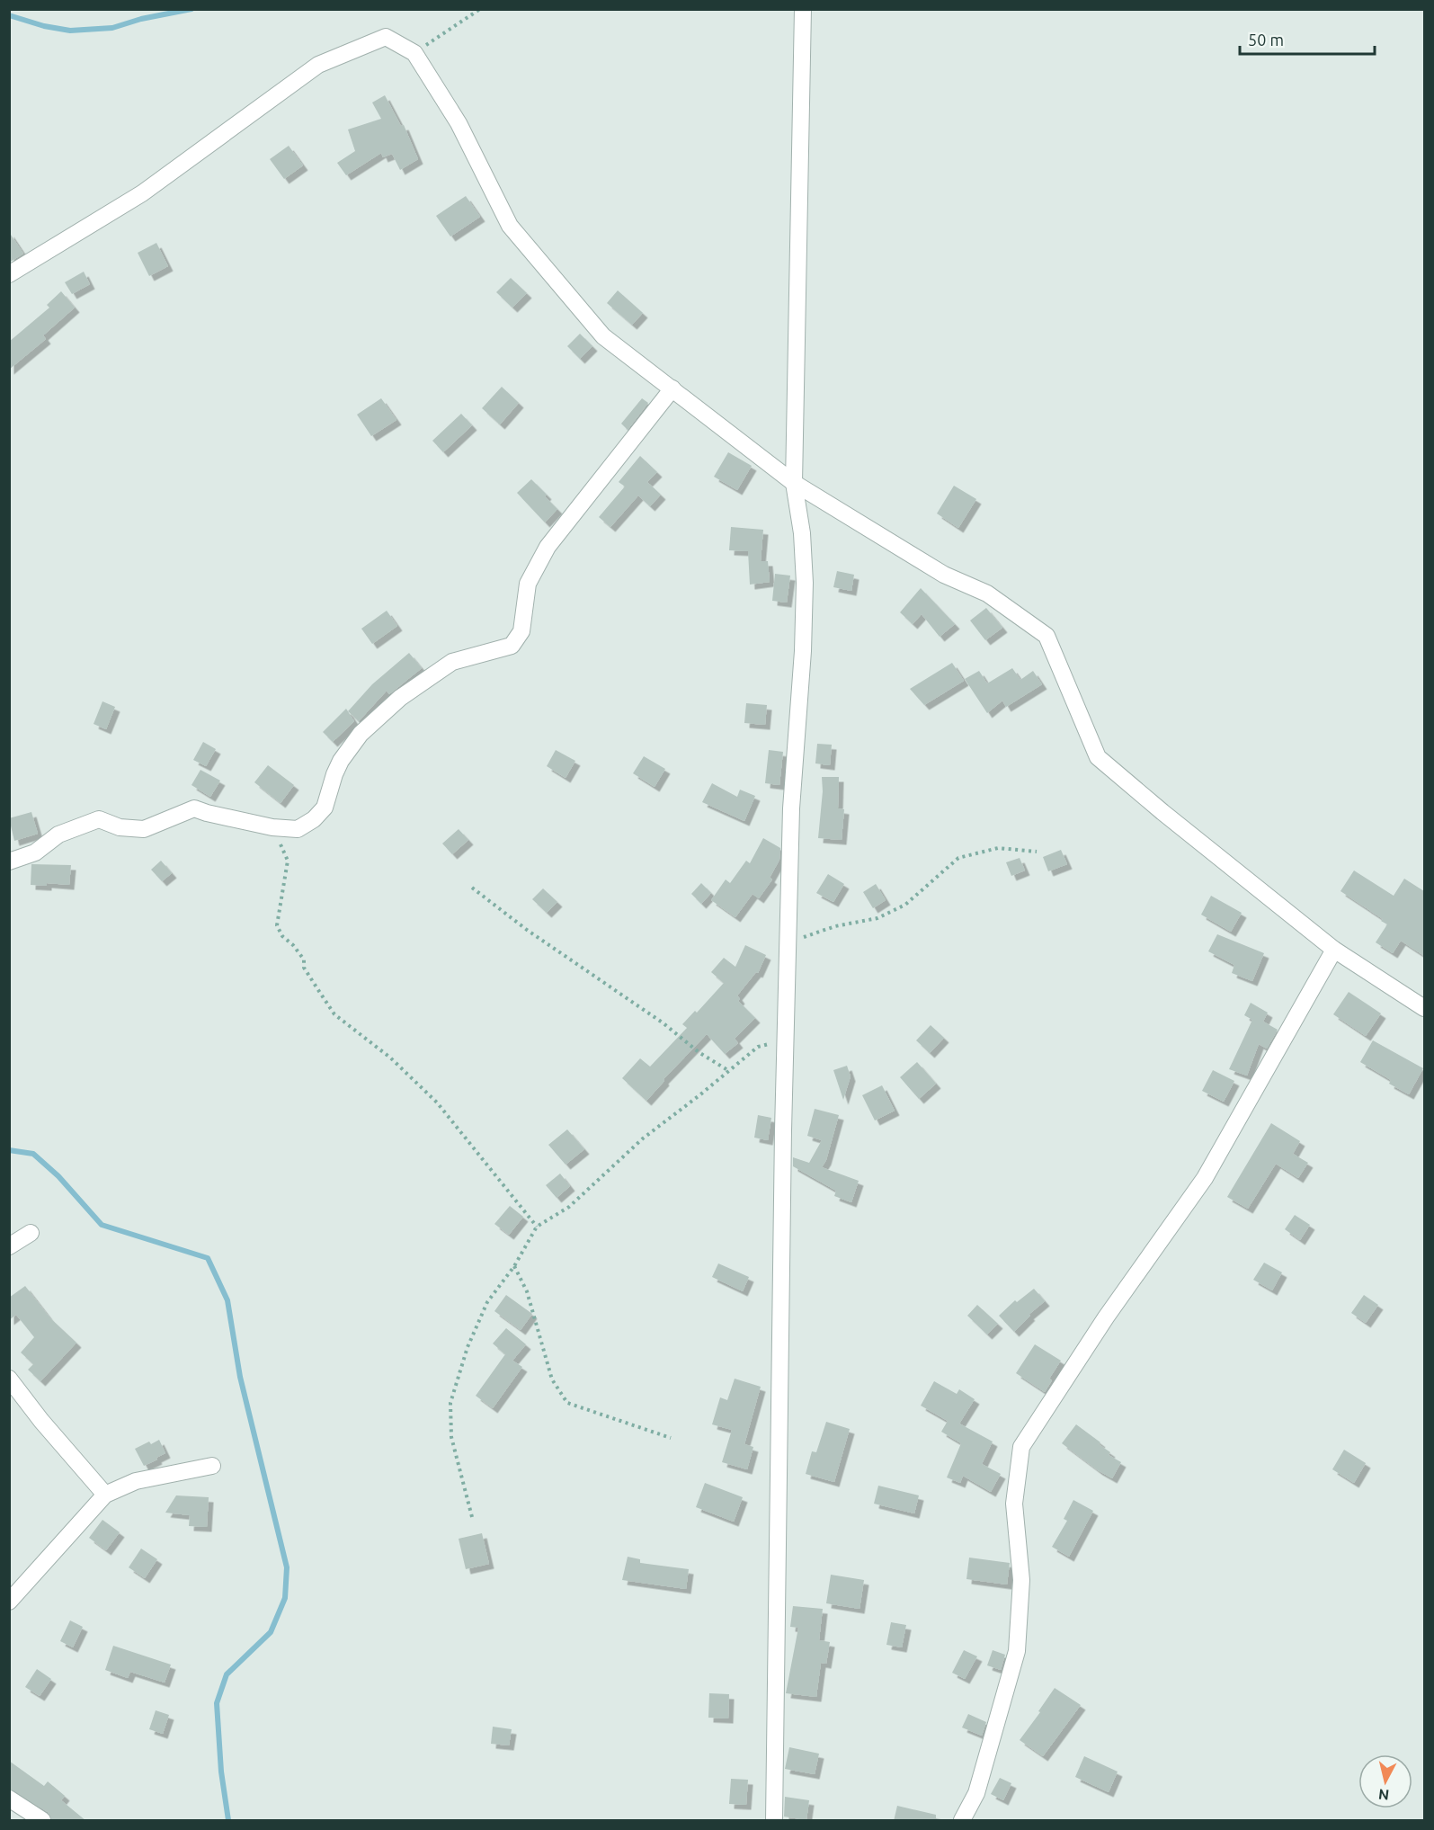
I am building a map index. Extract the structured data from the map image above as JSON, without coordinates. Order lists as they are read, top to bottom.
{
  "scale_bar": "50 m",
  "north": "bottom"
}
